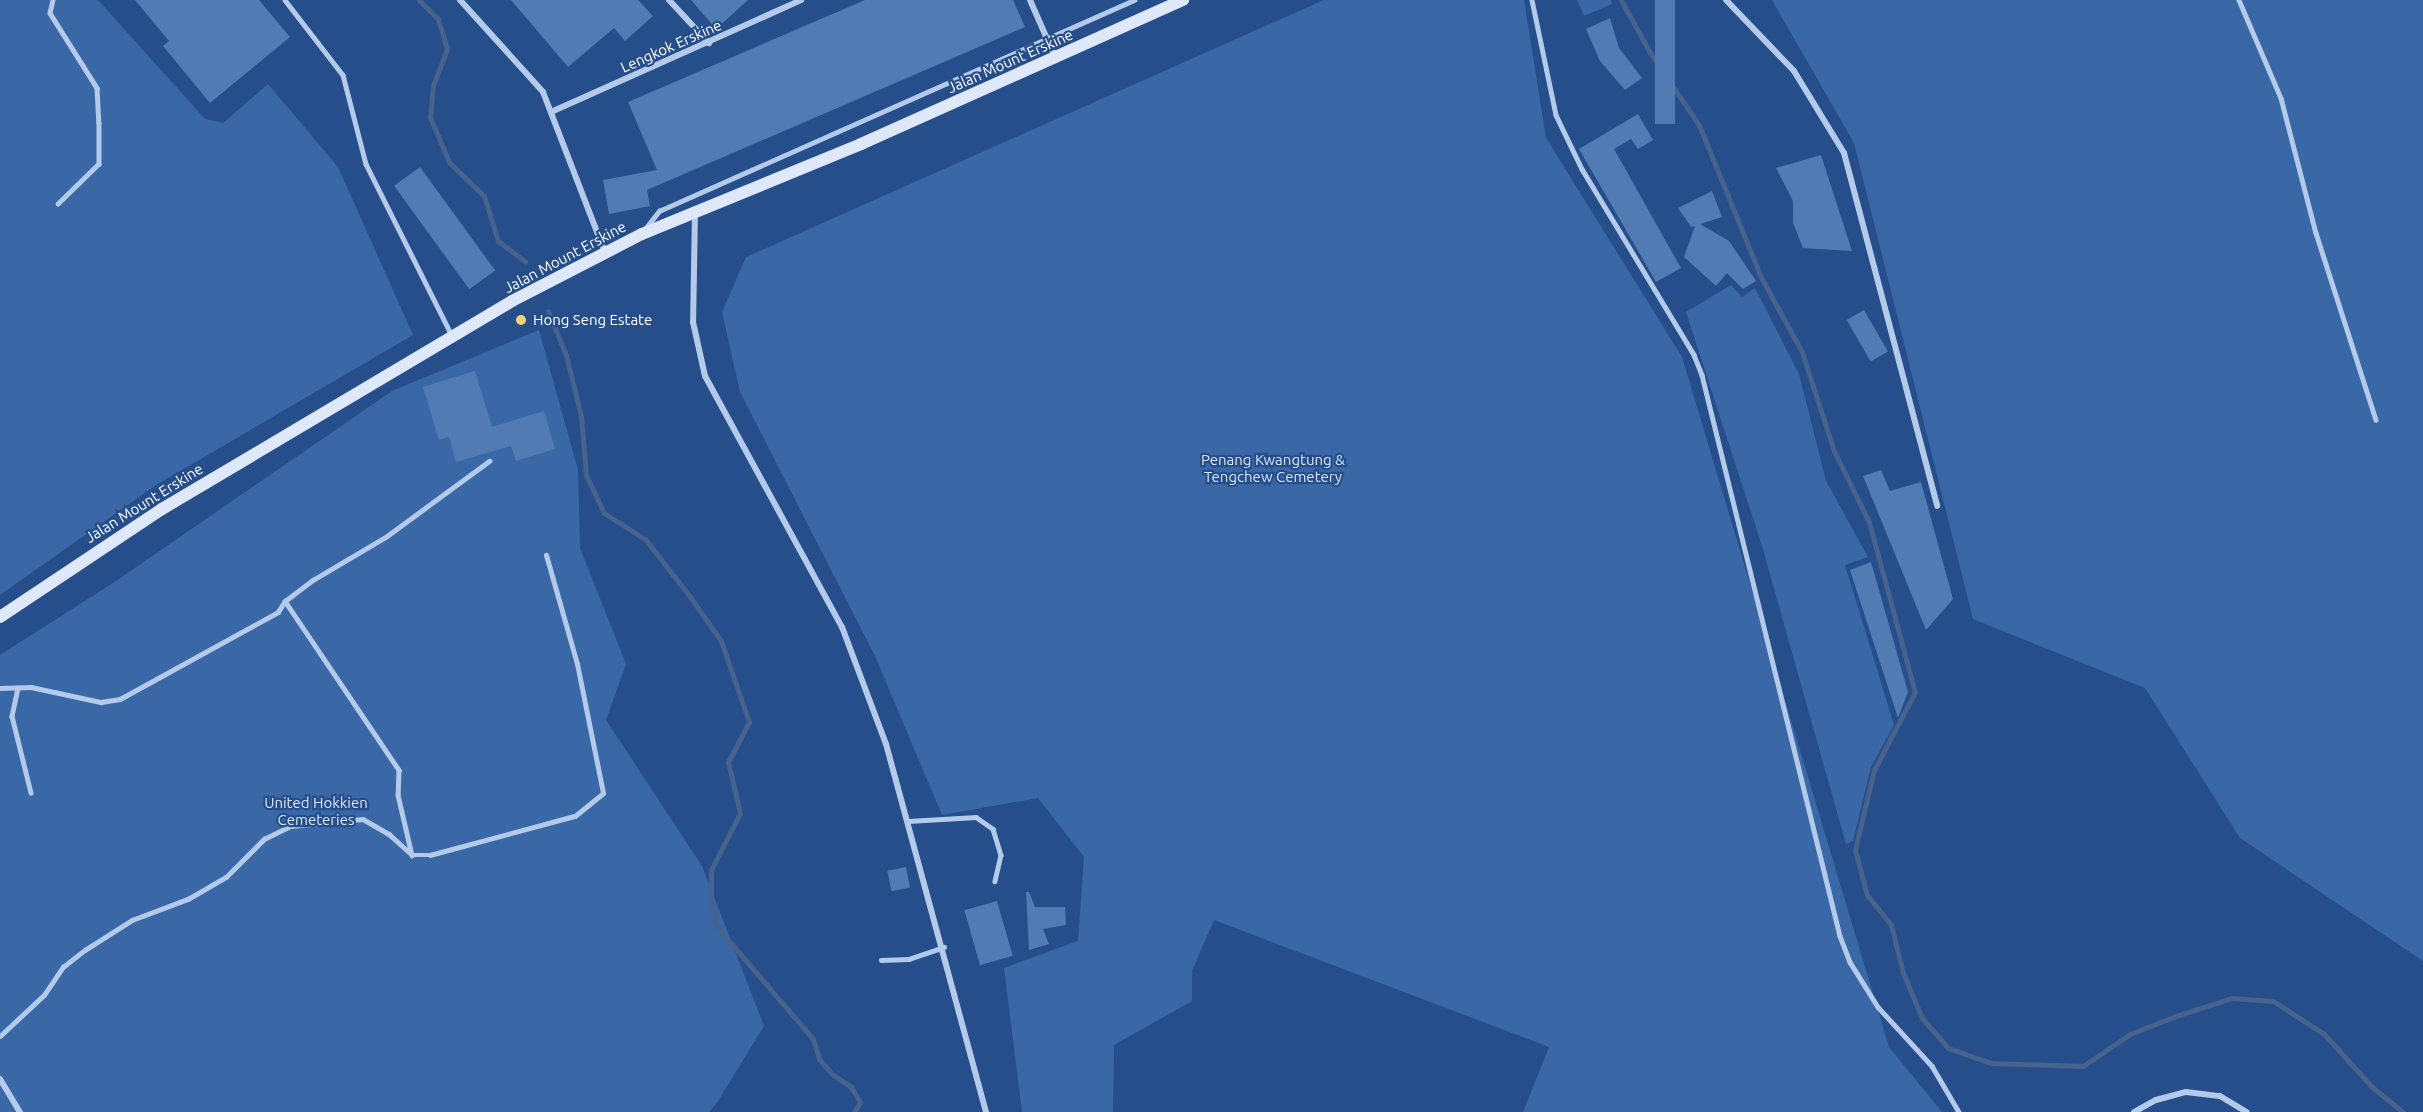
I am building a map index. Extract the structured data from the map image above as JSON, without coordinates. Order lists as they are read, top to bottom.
{
  "streets": {
    "main road": ["Jalan Mount Erskine"],
    "street": ["Lengkok Erskine"]
  },
  "parks": ["Penang Kwangtung & Tengchew Cemetery", "United Hokkien Cemeteries"],
  "places": ["Hong Seng Estate"]
}
